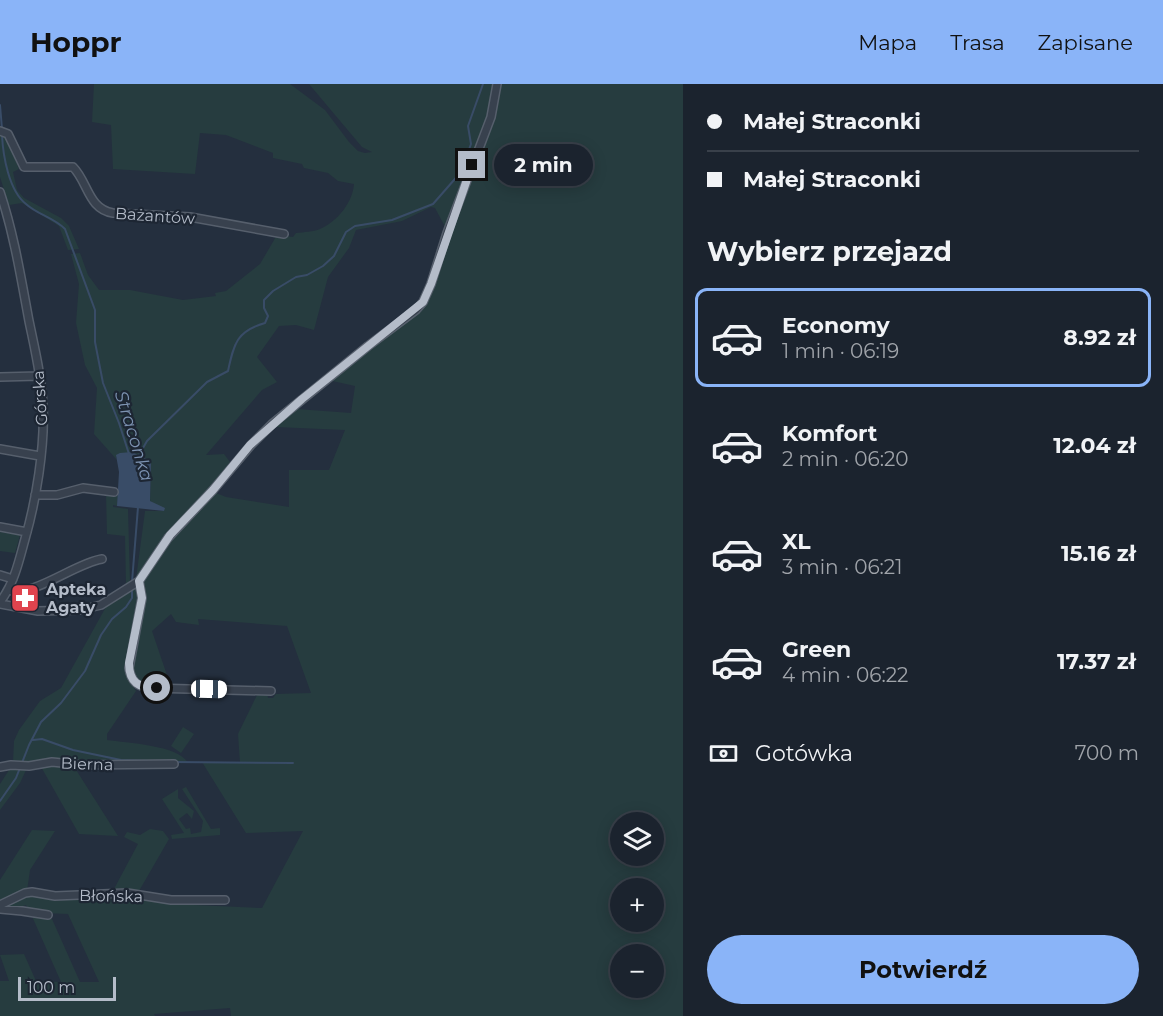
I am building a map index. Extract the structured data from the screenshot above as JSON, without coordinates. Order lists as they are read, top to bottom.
{
  "streets": {
    "street": [
      "Bażantów",
      "Górska",
      "Bierna",
      "Błońska"
    ]
  },
  "water": ["Straconka"],
  "places": {
    "pharmacy": ["Apteka Agaty"]
  },
  "scale_bar": "100 m",
  "page": {
    "header": "Hoppr",
    "nav": ["Mapa", "Trasa", "Zapisane"],
    "banner": ["Małej Straconki", "Małej Straconki"],
    "bubble": "2 min",
    "heading": "Wybierz przejazd",
    "list": [
      {
        "name": "Economy",
        "note": "1 min · 06:19",
        "value": "8.92 zł"
      },
      {
        "name": "Komfort",
        "note": "2 min · 06:20",
        "value": "12.04 zł"
      },
      {
        "name": "XL",
        "note": "3 min · 06:21",
        "value": "15.16 zł"
      },
      {
        "name": "Green",
        "note": "4 min · 06:22",
        "value": "17.37 zł"
      }
    ],
    "pay": ["Gotówka", "700 m"],
    "map_buttons": ["+", "−"],
    "buttons": "Potwierdź",
    "scale": "100 m"
  }
}
